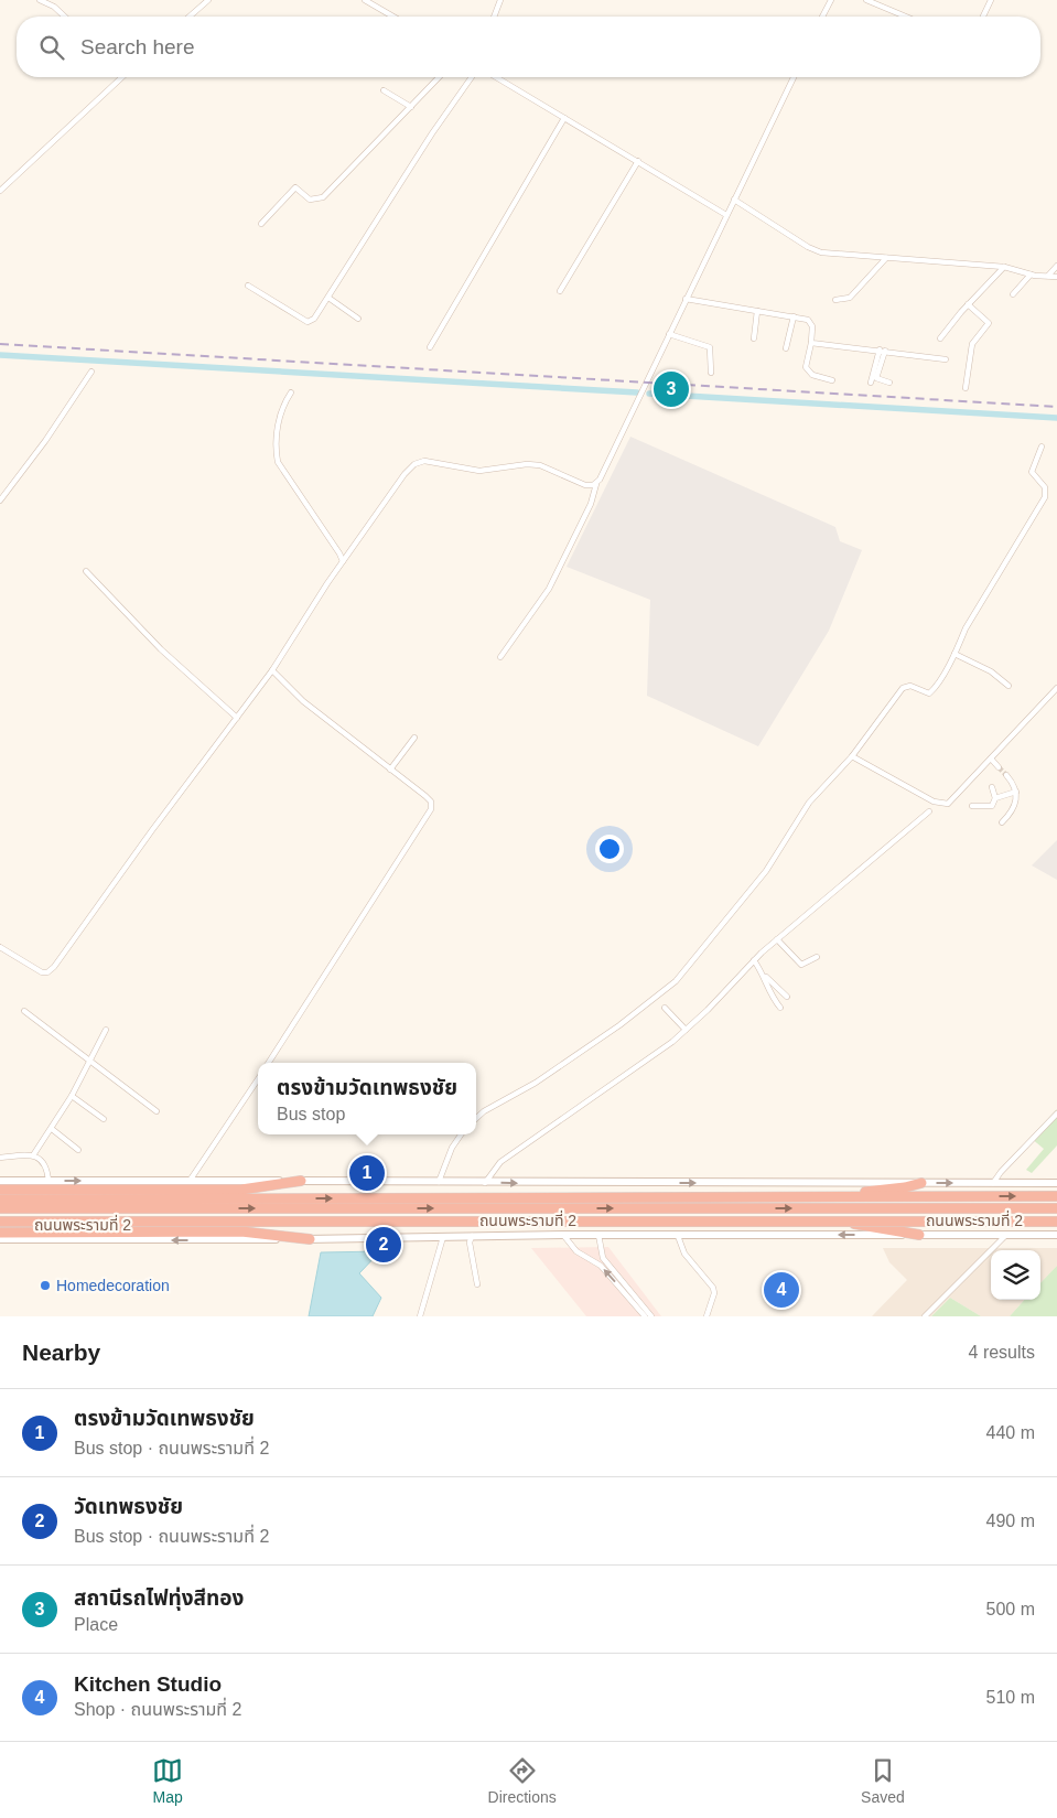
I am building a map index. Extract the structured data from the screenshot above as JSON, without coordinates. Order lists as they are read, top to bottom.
{
  "streets": {
    "highway": ["ถนนพระรามที่ 2"]
  },
  "places": ["Homedecoration"],
  "page": {
    "search": "Search here",
    "pins": [
      "3",
      "1",
      "2",
      "4"
    ],
    "popup": ["ตรงข้ามวัดเทพธงชัย", "Bus stop"],
    "heading": ["Nearby", "4 results"],
    "list": [
      {
        "mark": "1",
        "name": "ตรงข้ามวัดเทพธงชัย",
        "note": "Bus stop · ถนนพระรามที่ 2",
        "value": "440 m"
      },
      {
        "mark": "2",
        "name": "วัดเทพธงชัย",
        "note": "Bus stop · ถนนพระรามที่ 2",
        "value": "490 m"
      },
      {
        "mark": "3",
        "name": "สถานีรถไฟทุ่งสีทอง",
        "note": "Place",
        "value": "500 m"
      },
      {
        "mark": "4",
        "name": "Kitchen Studio",
        "note": "Shop · ถนนพระรามที่ 2",
        "value": "510 m"
      }
    ],
    "nav": ["Map", "Directions", "Saved"]
  }
}
